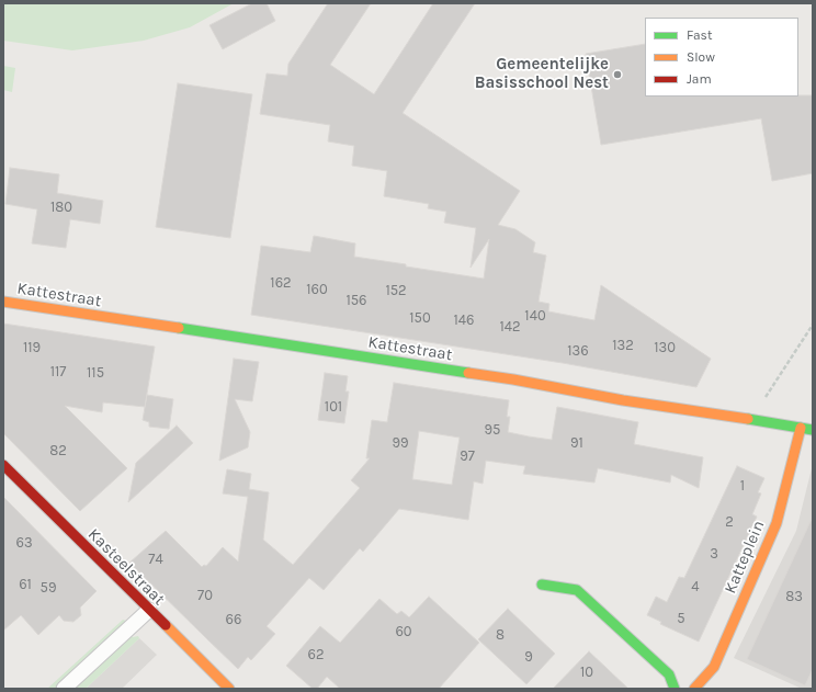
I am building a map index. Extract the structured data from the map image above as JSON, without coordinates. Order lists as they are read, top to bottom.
{
  "streets": {
    "street": ["Kattestraat", "Katteplein", "Kasteelstraat"]
  },
  "crossings": [
    ["Kattestraat", "Katteplein"]
  ],
  "places": ["Gemeentelijke Basisschool Nest"],
  "house_numbers": [
    "180",
    "162",
    "160",
    "152",
    "156",
    "140",
    "150",
    "146",
    "142",
    "132",
    "119",
    "130",
    "136",
    "117",
    "115",
    "101",
    "95",
    "99",
    "91",
    "82",
    "97",
    "1",
    "2",
    "63",
    "3",
    "74",
    "61",
    "4",
    "59",
    "70",
    "83",
    "5",
    "66",
    "60",
    "8",
    "62",
    "9",
    "10"
  ],
  "legend": ["Fast", "Slow", "Jam"]
}
